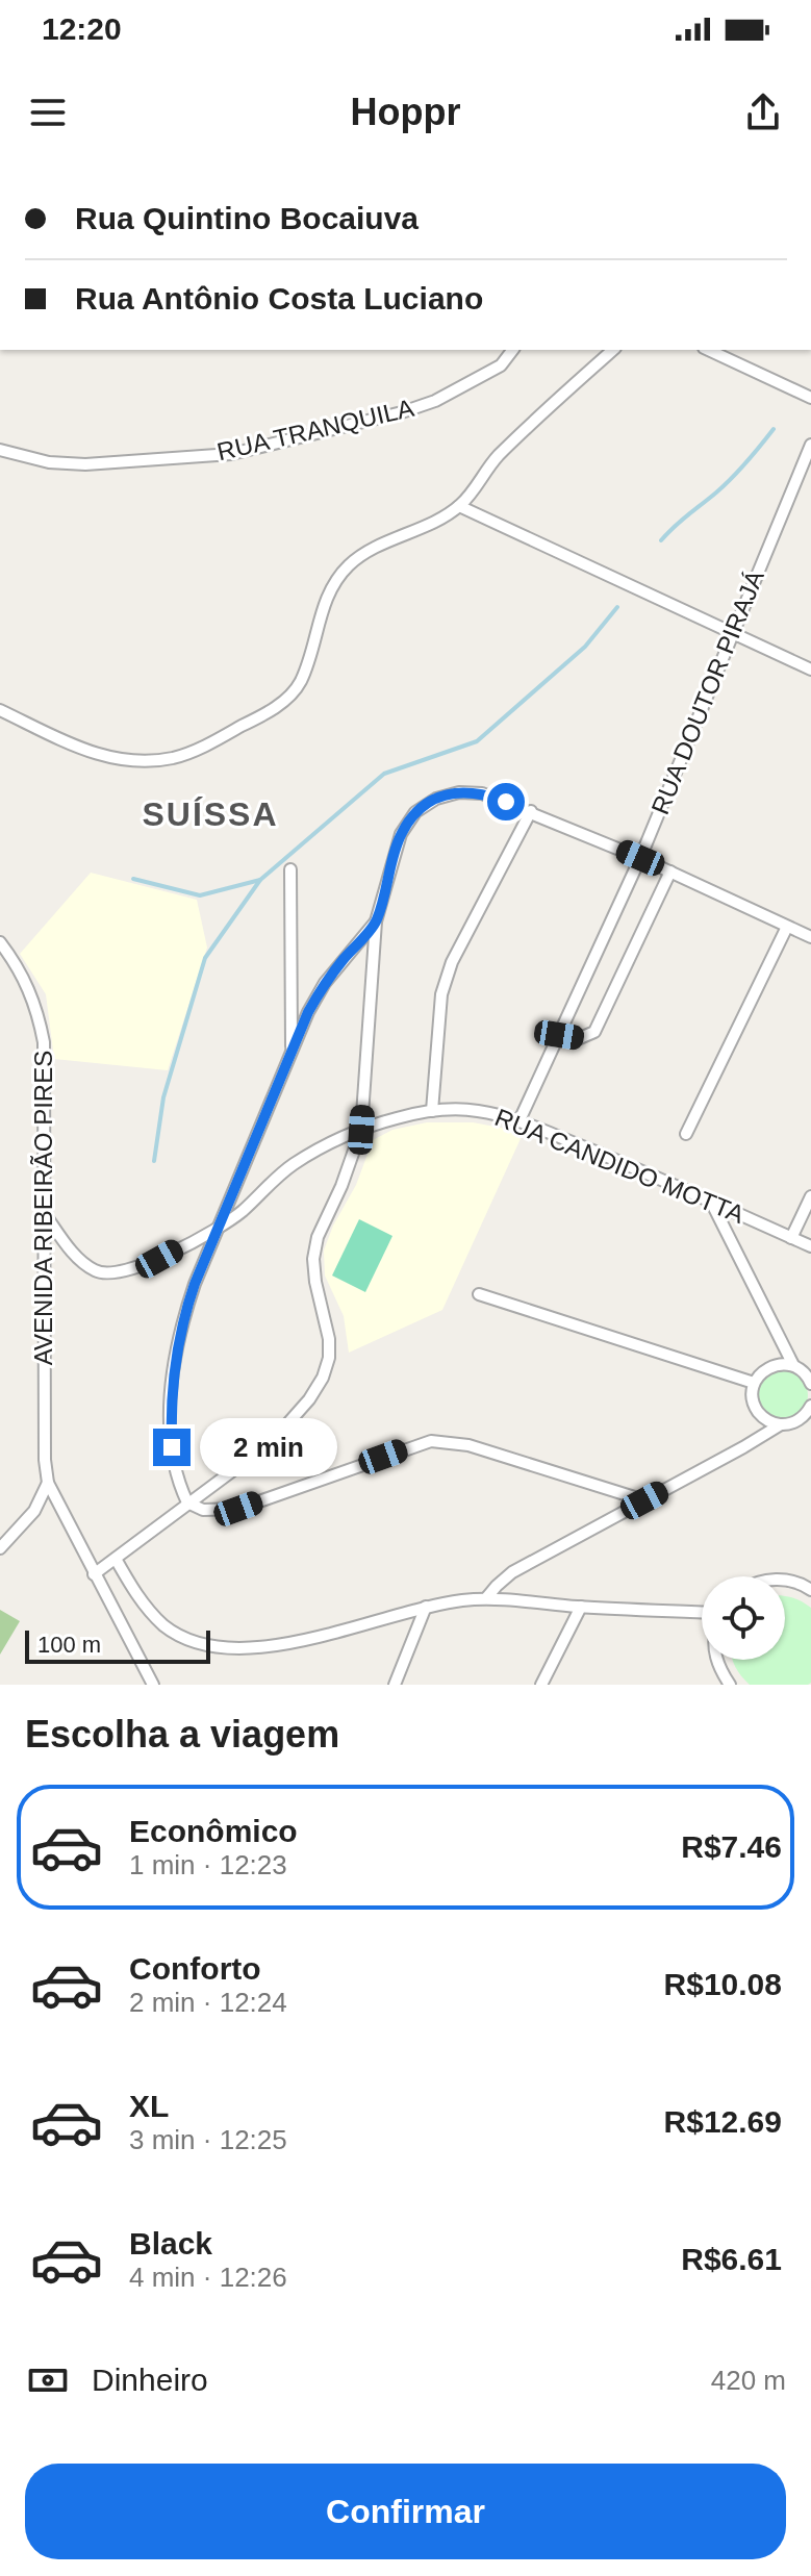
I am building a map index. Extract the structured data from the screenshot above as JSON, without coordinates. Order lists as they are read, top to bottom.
{
  "streets": {
    "street": [
      "RUA TRANQUILA",
      "RUA DOUTOR PIRAJÁ",
      "RUA CANDIDO MOTTA",
      "AVENIDA RIBEIRÃO PIRES"
    ]
  },
  "crossings": [
    ["RUA DOUTOR PIRAJÁ", "RUA CANDIDO MOTTA"],
    ["RUA CANDIDO MOTTA", "AVENIDA RIBEIRÃO PIRES"]
  ],
  "districts": ["SUÍSSA"],
  "scale_bar": "100 m",
  "page": {
    "status": "12:20",
    "header": "Hoppr",
    "banner": ["Rua Quintino Bocaiuva", "Rua Antônio Costa Luciano"],
    "bubble": "2 min",
    "scale": "100 m",
    "heading": "Escolha a viagem",
    "list": [
      {
        "name": "Econômico",
        "note": "1 min · 12:23",
        "value": "R$7.46"
      },
      {
        "name": "Conforto",
        "note": "2 min · 12:24",
        "value": "R$10.08"
      },
      {
        "name": "XL",
        "note": "3 min · 12:25",
        "value": "R$12.69"
      },
      {
        "name": "Black",
        "note": "4 min · 12:26",
        "value": "R$6.61"
      }
    ],
    "pay": ["Dinheiro", "420 m"],
    "buttons": "Confirmar"
  }
}
